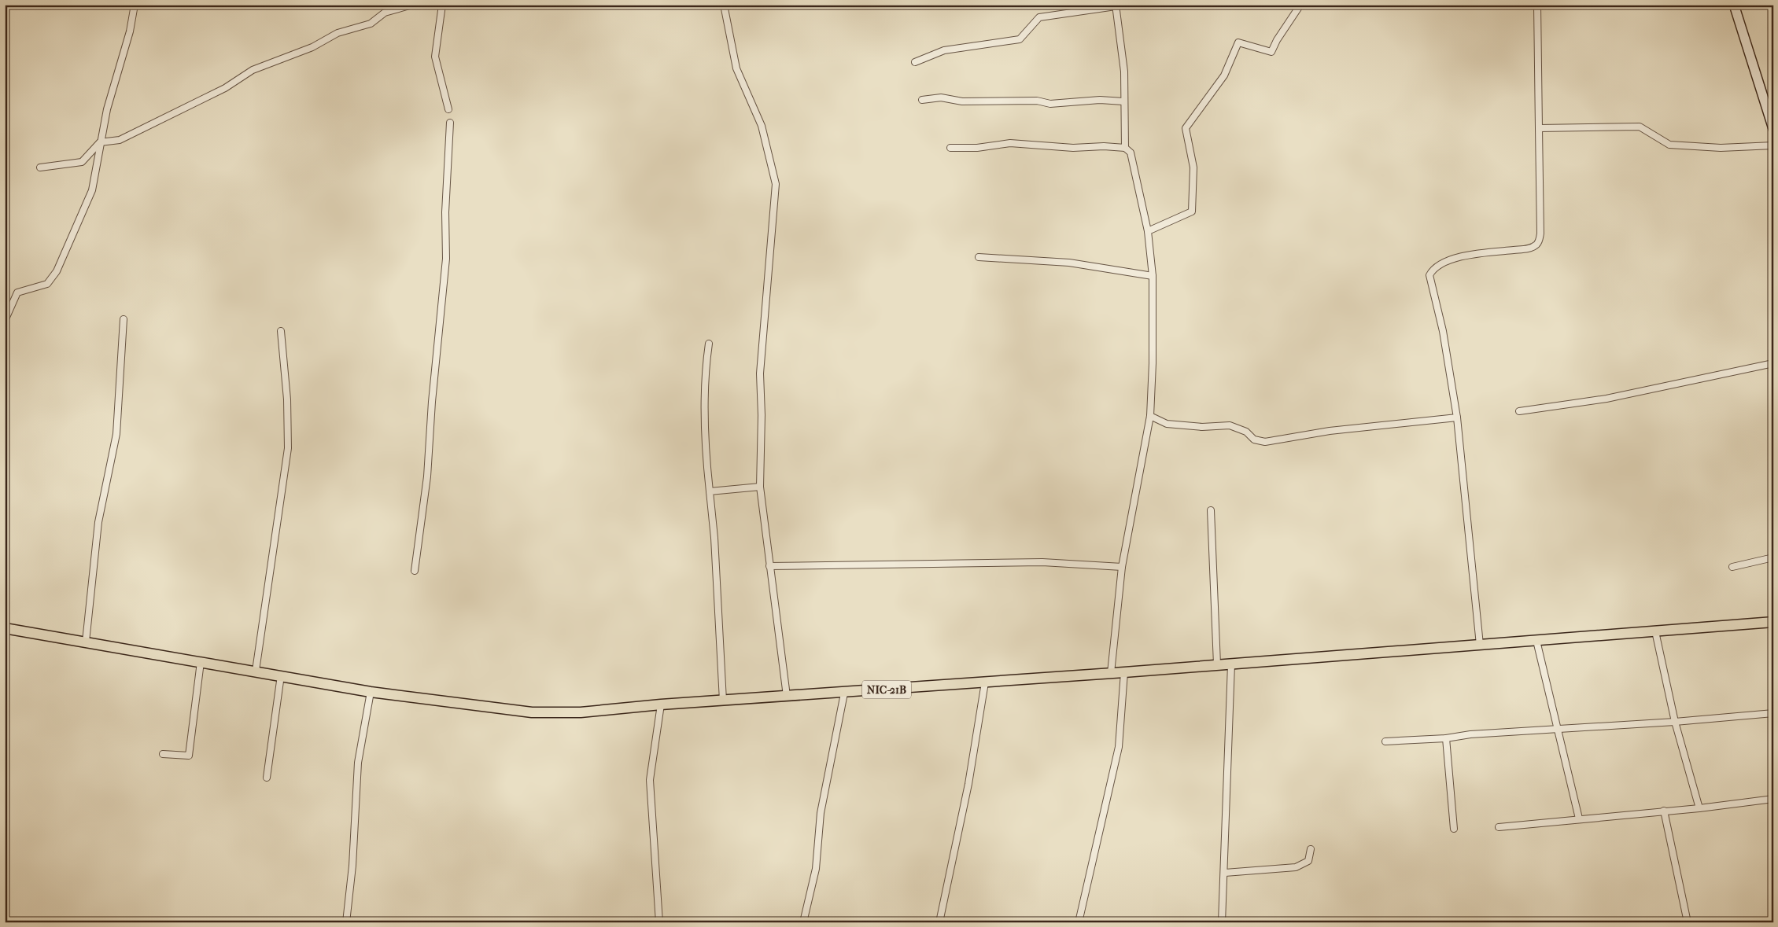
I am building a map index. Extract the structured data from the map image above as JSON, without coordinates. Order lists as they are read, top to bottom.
{
  "streets": {
    "highway": ["NIC-21B"]
  }
}
